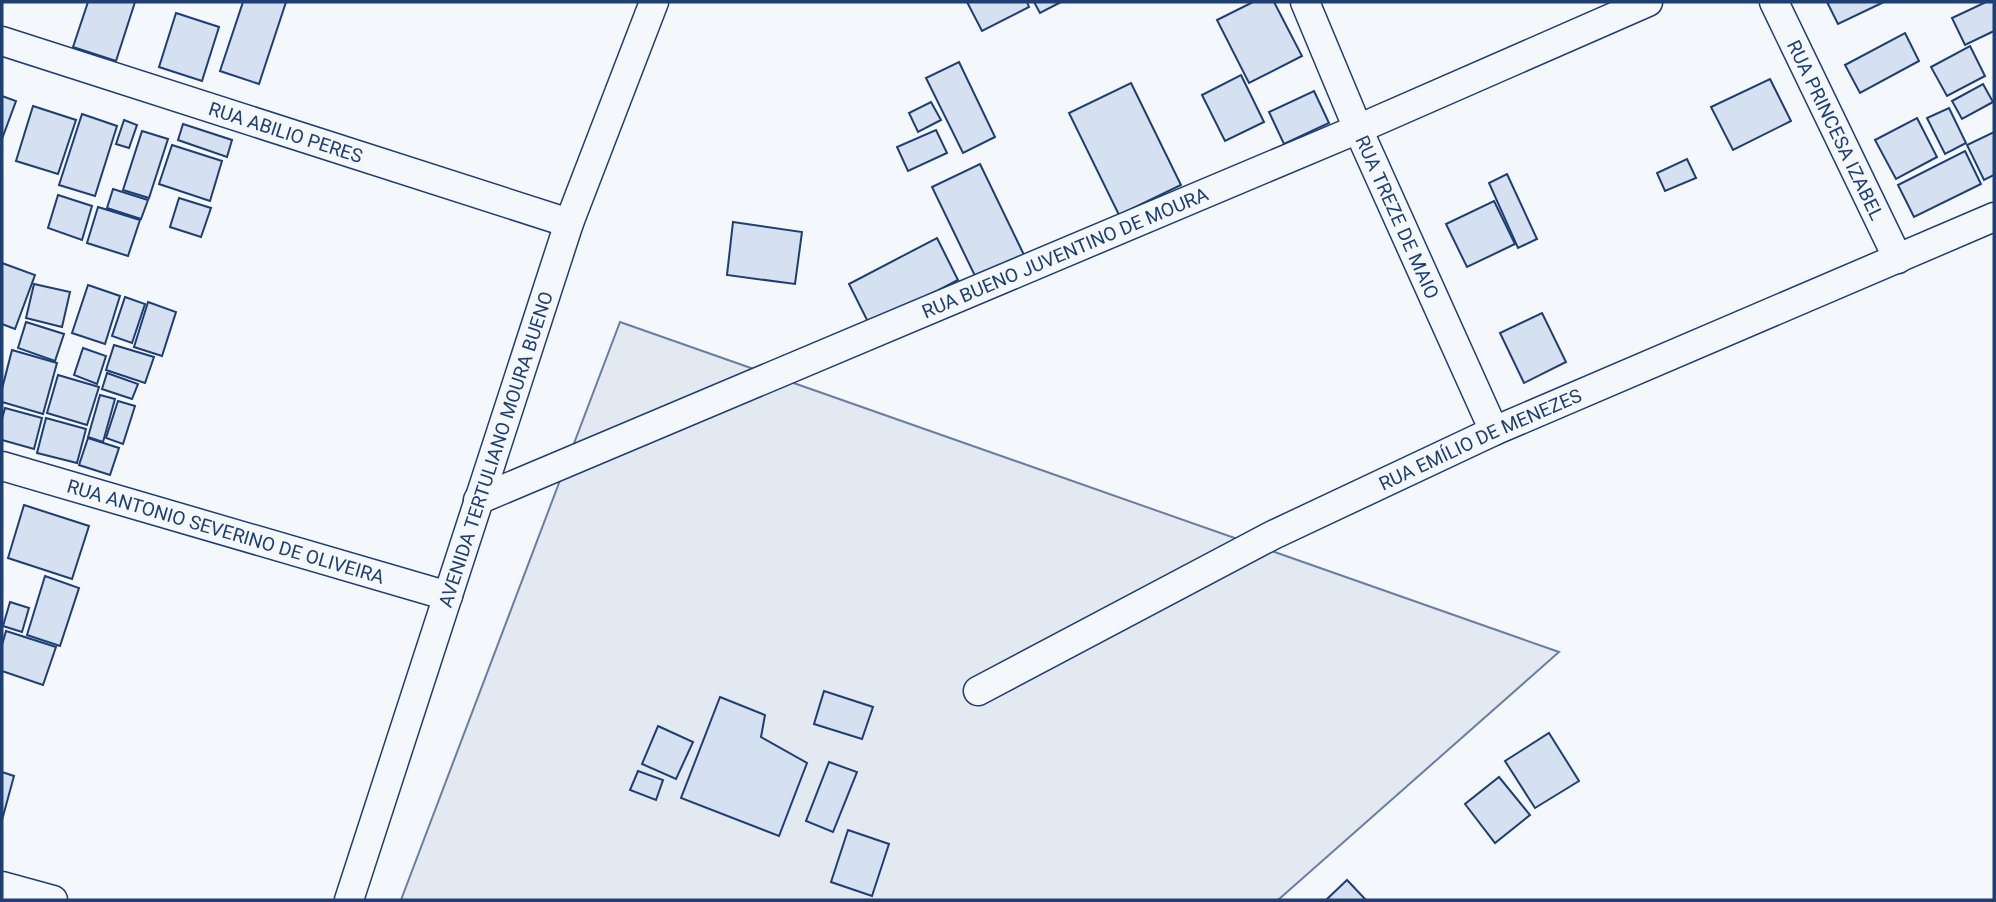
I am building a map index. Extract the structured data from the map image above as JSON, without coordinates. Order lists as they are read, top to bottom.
{
  "streets": {
    "street": [
      "RUA PRINCESA IZABEL",
      "RUA ABILIO PERES",
      "RUA TREZE DE MAIO",
      "RUA BUENO JUVENTINO DE MOURA",
      "RUA EMÍLIO DE MENEZES",
      "AVENIDA TERTULIANO MOURA BUENO",
      "RUA ANTONIO SEVERINO DE OLIVEIRA"
    ]
  },
  "crossings": [
    ["RUA PRINCESA IZABEL", "RUA EMÍLIO DE MENEZES"],
    ["RUA ABILIO PERES", "AVENIDA TERTULIANO MOURA BUENO"],
    ["RUA TREZE DE MAIO", "RUA BUENO JUVENTINO DE MOURA"],
    ["RUA TREZE DE MAIO", "RUA EMÍLIO DE MENEZES"],
    ["RUA BUENO JUVENTINO DE MOURA", "AVENIDA TERTULIANO MOURA BUENO"],
    ["AVENIDA TERTULIANO MOURA BUENO", "RUA ANTONIO SEVERINO DE OLIVEIRA"]
  ]
}
